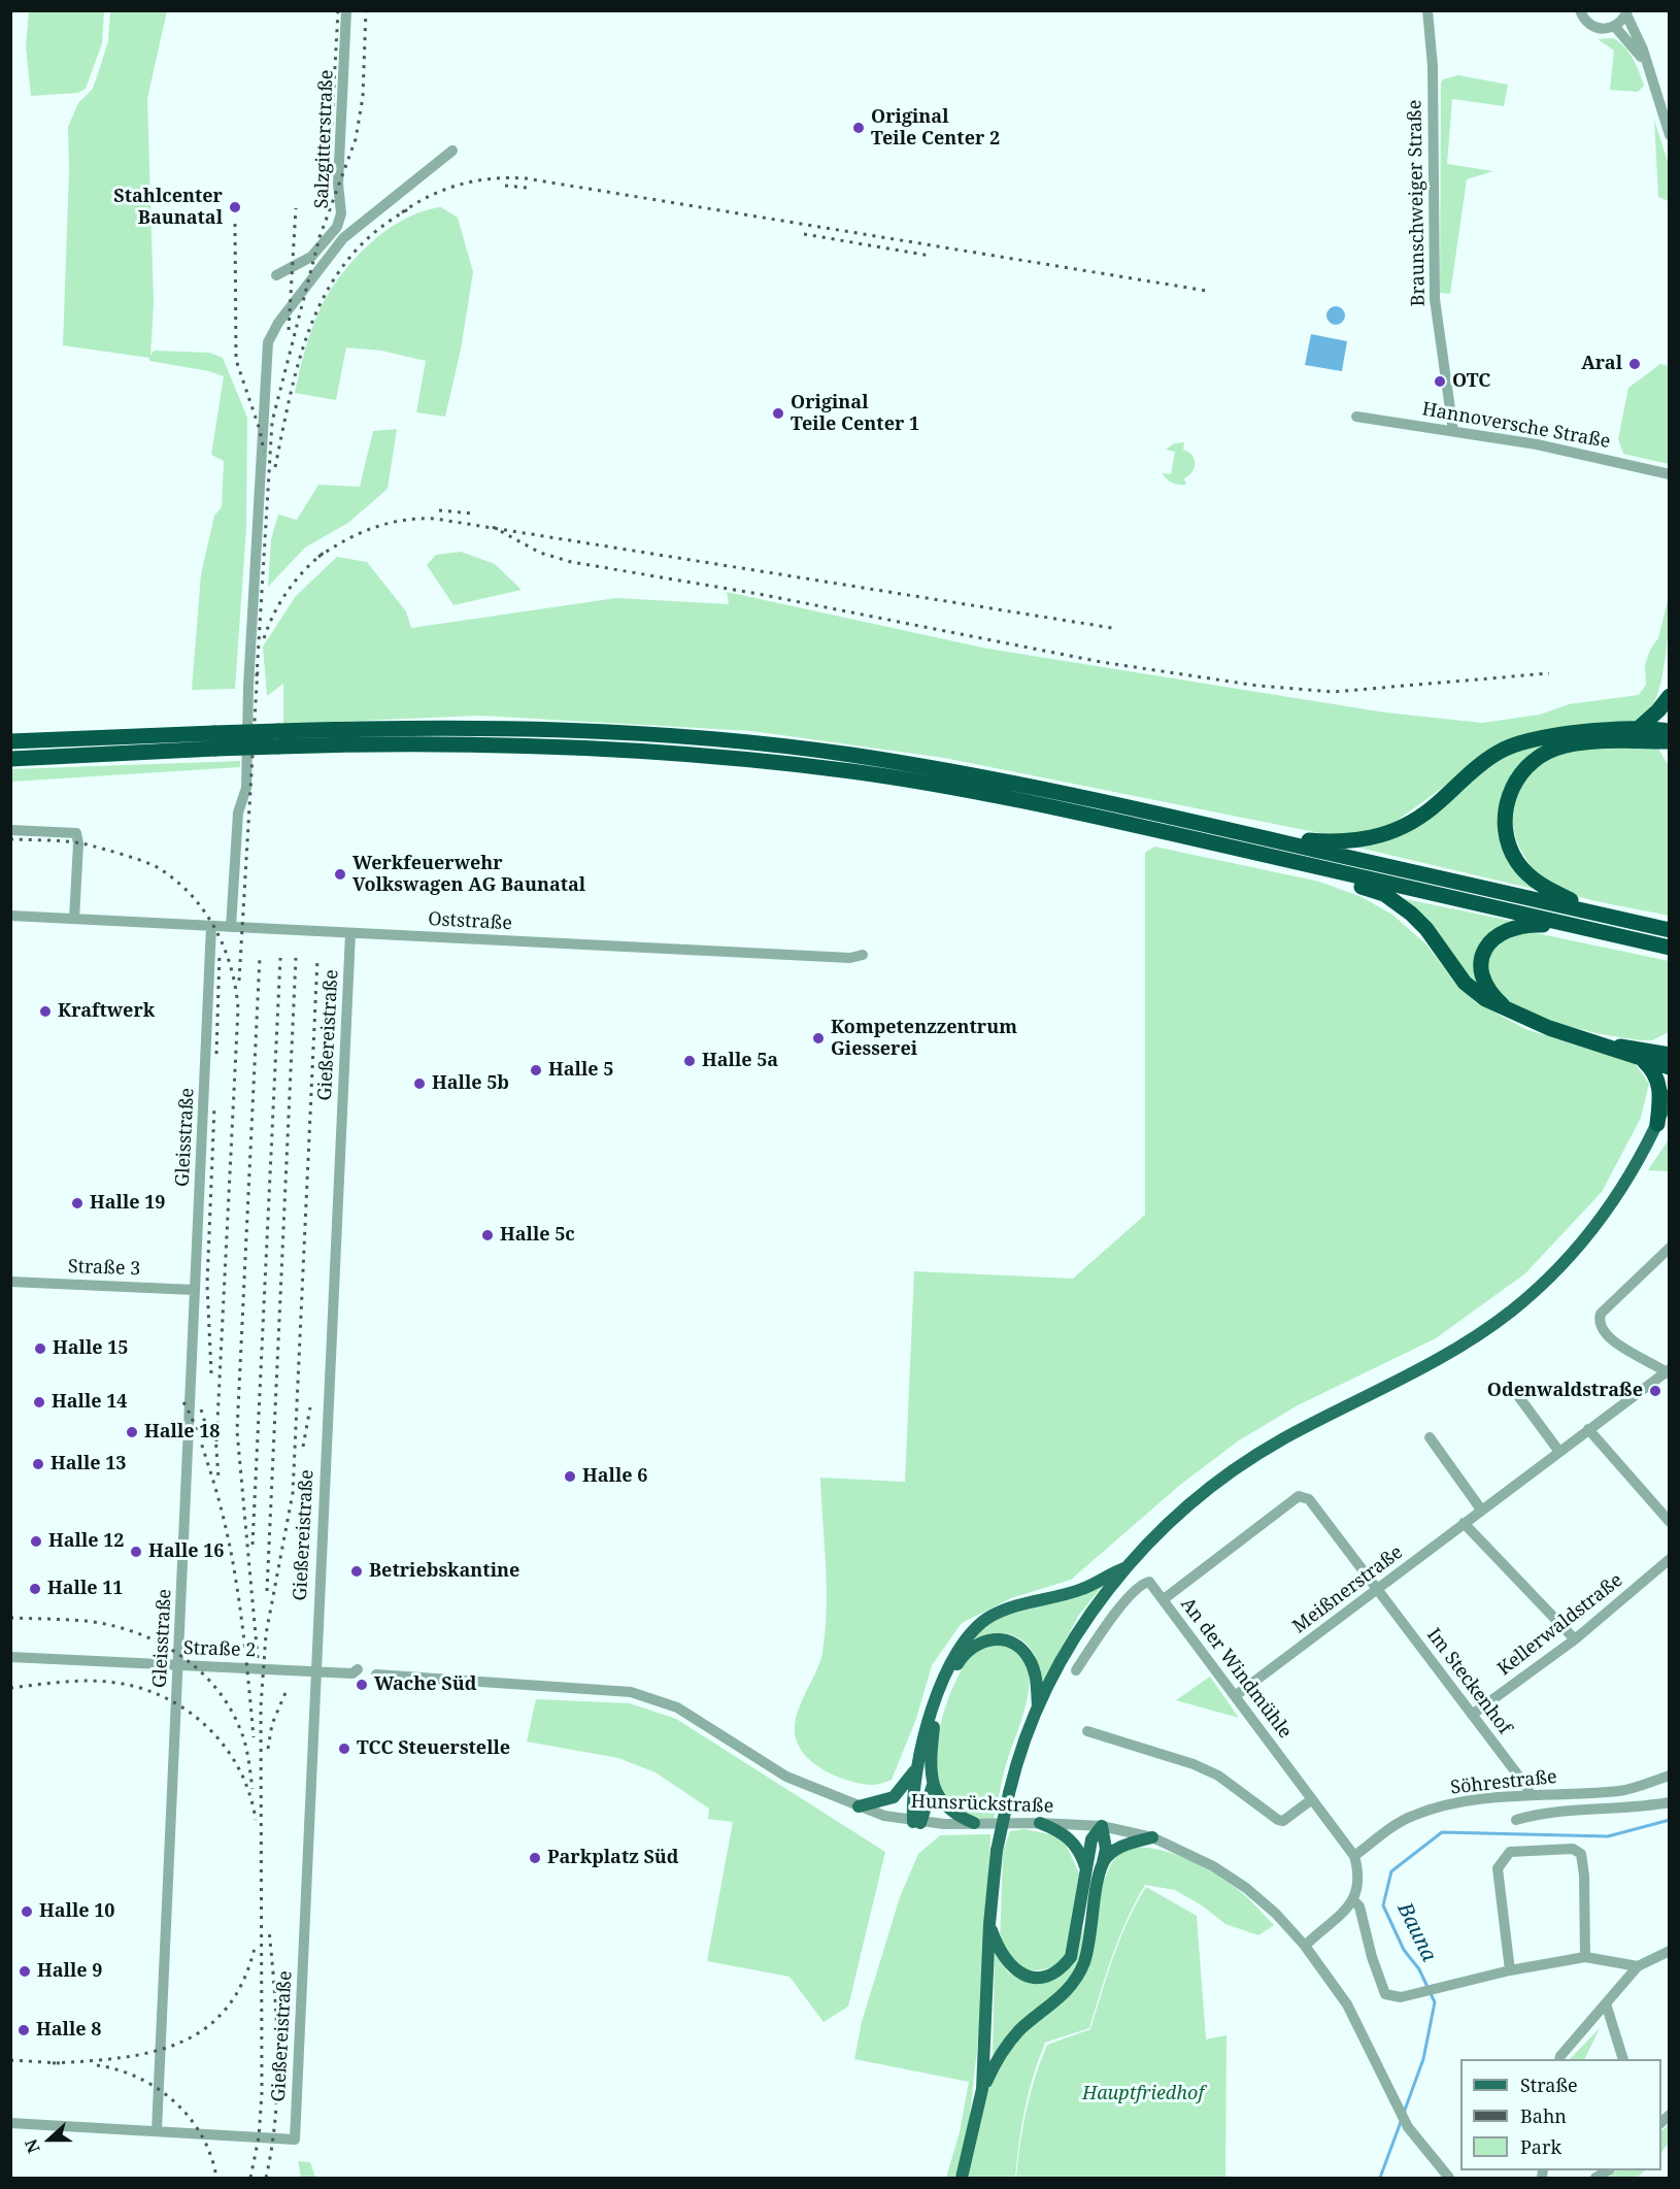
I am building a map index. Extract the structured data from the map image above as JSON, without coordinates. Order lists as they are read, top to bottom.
{
  "streets": {
    "street": [
      "Salzgitterstraße",
      "Braunschweiger Straße",
      "Hannoversche Straße",
      "Oststraße",
      "Gießereistraße",
      "Gleisstraße",
      "Straße 3",
      "Meißnerstraße",
      "Kellerwaldstraße",
      "Straße 2",
      "An der Windmühle",
      "Im Steckenhof",
      "Söhrestraße",
      "Hunsrückstraße"
    ]
  },
  "crossings": [
    ["Braunschweiger Straße", "Hannoversche Straße"],
    ["Oststraße", "Gießereistraße"],
    ["Oststraße", "Gleisstraße"],
    ["Gießereistraße", "Gleisstraße"],
    ["Gießereistraße", "Straße 2"],
    ["Gleisstraße", "Straße 3"],
    ["Gleisstraße", "Straße 2"],
    ["Meißnerstraße", "An der Windmühle"],
    ["Meißnerstraße", "Im Steckenhof"],
    ["Kellerwaldstraße", "Im Steckenhof"],
    ["Straße 2", "Hunsrückstraße"],
    ["An der Windmühle", "Im Steckenhof"],
    ["An der Windmühle", "Söhrestraße"],
    ["Im Steckenhof", "Söhrestraße"]
  ],
  "water": ["Bauna"],
  "parks": ["Hauptfriedhof"],
  "places": [
    "Original Teile Center 2",
    "Stahlcenter Baunatal",
    "Aral",
    "OTC",
    "Original Teile Center 1",
    "Werkfeuerwehr Volkswagen AG Baunatal",
    "Kraftwerk",
    "Kompetenzzentrum Giesserei",
    "Halle 5a",
    "Halle 5",
    "Halle 5b",
    "Halle 19",
    "Halle 5c",
    "Halle 15",
    "Odenwaldstraße",
    "Halle 14",
    "Halle 18",
    "Halle 13",
    "Halle 6",
    "Halle 12",
    "Halle 16",
    "Betriebskantine",
    "Halle 11",
    "Wache Süd",
    "TCC Steuerstelle",
    "Parkplatz Süd",
    "Halle 10",
    "Halle 9",
    "Halle 8"
  ],
  "legend": ["Straße", "Bahn", "Park"],
  "north": "left"
}
